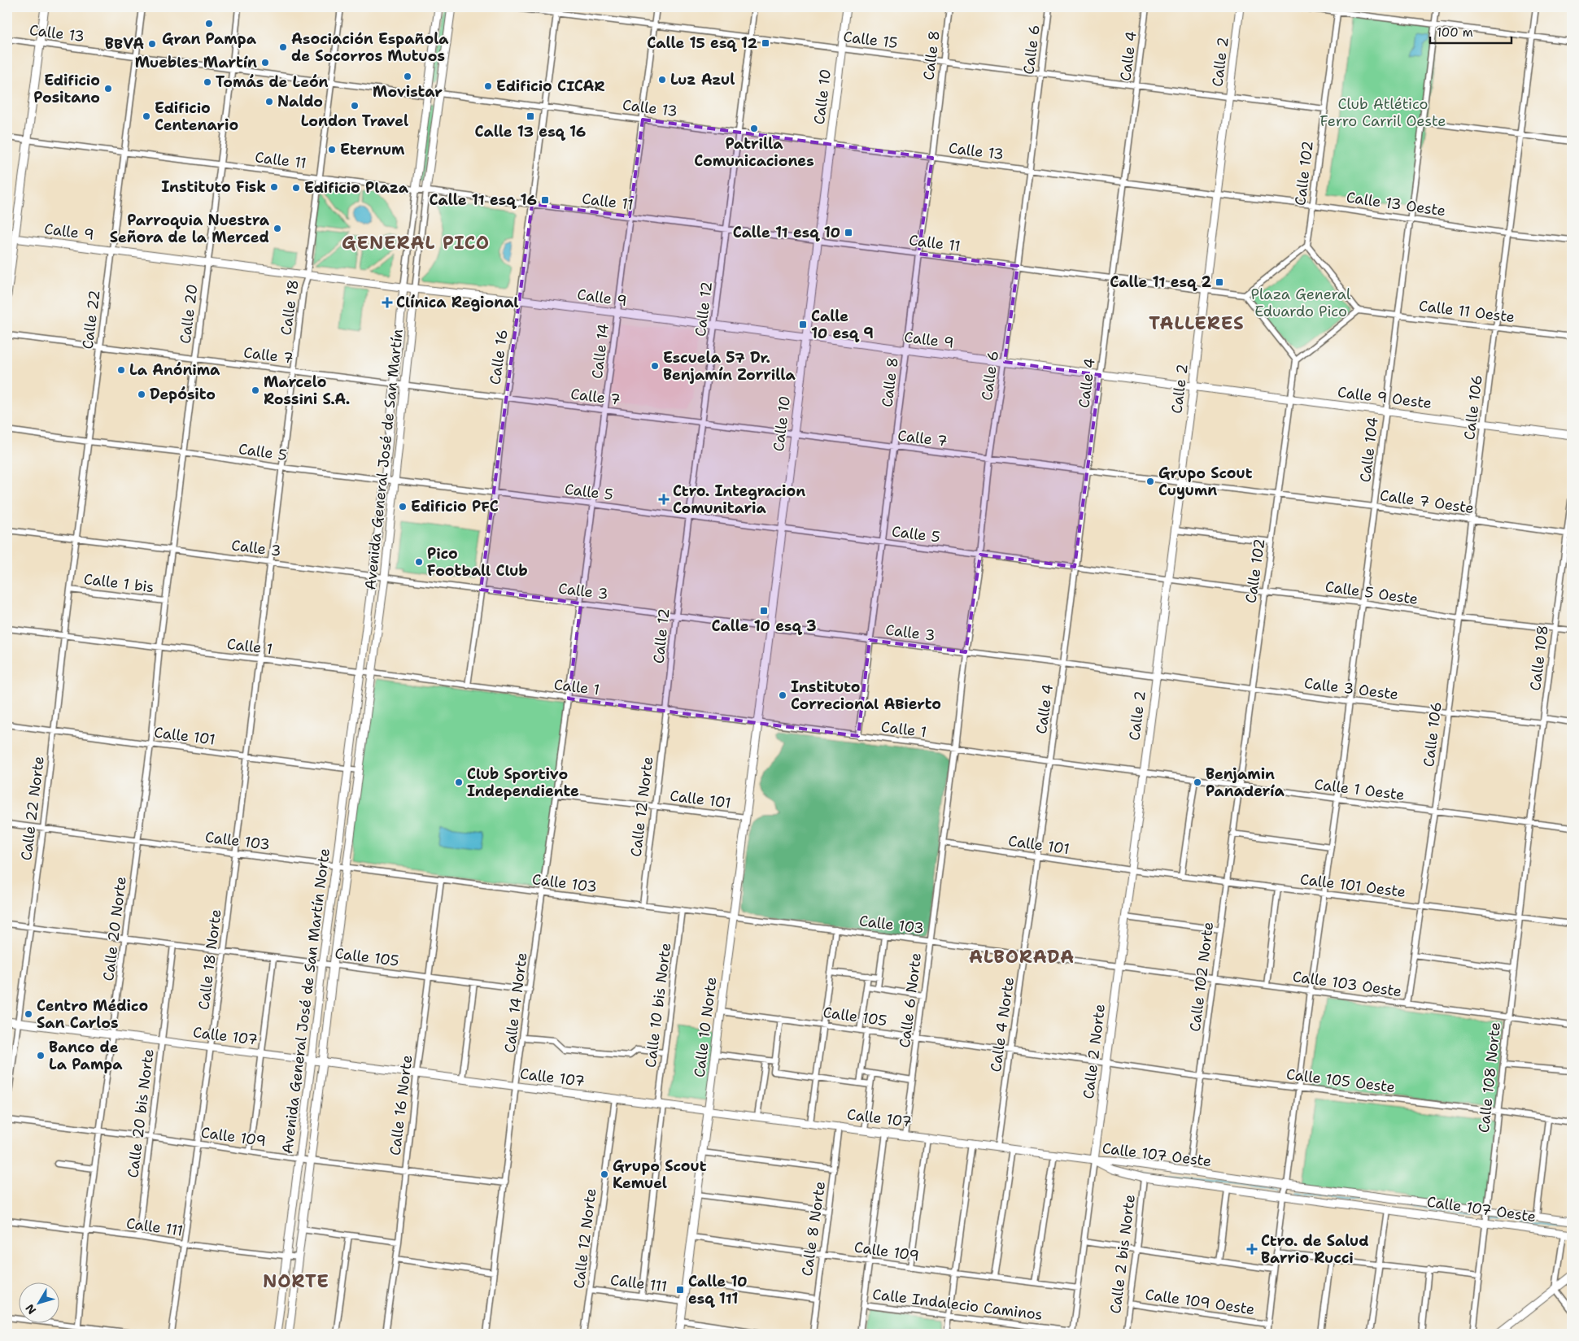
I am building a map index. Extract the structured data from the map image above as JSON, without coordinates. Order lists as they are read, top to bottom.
{
  "streets": {
    "street": [
      "Calle 13",
      "Calle 15",
      "Calle 6",
      "Calle 8",
      "Calle 4",
      "Calle 2",
      "Calle 10",
      "Calle 11",
      "Calle 102",
      "Calle 13 Oeste",
      "Calle 9",
      "Calle 18",
      "Calle 12",
      "Calle 11 Oeste",
      "Calle 20",
      "Calle 22",
      "Calle 14",
      "Calle 7",
      "Calle 16",
      "Calle 9 Oeste",
      "Calle 106",
      "Calle 104",
      "Calle 5",
      "Avenida General José de San Martín",
      "Calle 7 Oeste",
      "Calle 3",
      "Calle 1 bis",
      "Calle 5 Oeste",
      "Calle 1",
      "Calle 108",
      "Calle 3 Oeste",
      "Calle 101",
      "Calle 1 Oeste",
      "Calle 12 Norte",
      "Calle 22 Norte",
      "Calle 103",
      "Calle 101 Oeste",
      "Calle 20 Norte",
      "Calle 105",
      "Calle 18 Norte",
      "Calle 102 Norte",
      "Calle 103 Oeste",
      "Calle 6 Norte",
      "Avenida General José de San Martín Norte",
      "Calle 14 Norte",
      "Calle 10 bis Norte",
      "Calle 4 Norte",
      "Calle 10 Norte",
      "Calle 107",
      "Calle 2 Norte",
      "Calle 108 Norte",
      "Calle 105 Oeste",
      "Calle 16 Norte",
      "Calle 20 bis Norte",
      "Calle 109",
      "Calle 107 Oeste",
      "Calle 111",
      "Calle 8 Norte",
      "Calle 2 bis Norte",
      "Calle 109 Oeste",
      "Calle Indalecio Caminos"
    ]
  },
  "crossings": [
    ["Calle 13", "Calle 6"],
    ["Calle 13", "Calle 8"],
    ["Calle 13", "Calle 4"],
    ["Calle 13", "Calle 2"],
    ["Calle 13", "Calle 10"],
    ["Calle 13", "Calle 13 Oeste"],
    ["Calle 13", "Calle 18"],
    ["Calle 13", "Calle 12"],
    ["Calle 13", "Calle 20"],
    ["Calle 13", "Calle 22"],
    ["Calle 13", "Calle 14"],
    ["Calle 13", "Calle 16"],
    ["Calle 13", "Avenida General José de San Martín"],
    ["Calle 15", "Calle 6"],
    ["Calle 15", "Calle 8"],
    ["Calle 15", "Calle 4"],
    ["Calle 15", "Calle 2"],
    ["Calle 15", "Calle 10"],
    ["Calle 15", "Calle 102"],
    ["Calle 15", "Calle 12"],
    ["Calle 15", "Calle 14"],
    ["Calle 15", "Calle 16"],
    ["Calle 6", "Calle 11"],
    ["Calle 6", "Calle 9"],
    ["Calle 6", "Calle 7"],
    ["Calle 6", "Calle 5"],
    ["Calle 6", "Calle 3"],
    ["Calle 6", "Calle 1"],
    ["Calle 6", "Calle 6 Norte"],
    ["Calle 8", "Calle 11"],
    ["Calle 8", "Calle 9"],
    ["Calle 8", "Calle 7"],
    ["Calle 8", "Calle 5"],
    ["Calle 8", "Calle 3"],
    ["Calle 8", "Calle 1"],
    ["Calle 4", "Calle 11"],
    ["Calle 4", "Calle 9"],
    ["Calle 4", "Calle 7"],
    ["Calle 4", "Calle 5"],
    ["Calle 4", "Calle 3"],
    ["Calle 4", "Calle 1"],
    ["Calle 4", "Calle 4 Norte"],
    ["Calle 2", "Calle 11"],
    ["Calle 2", "Calle 13 Oeste"],
    ["Calle 2", "Calle 9"],
    ["Calle 2", "Calle 7"],
    ["Calle 2", "Calle 9 Oeste"],
    ["Calle 2", "Calle 5"],
    ["Calle 2", "Calle 7 Oeste"],
    ["Calle 2", "Calle 3"],
    ["Calle 2", "Calle 5 Oeste"],
    ["Calle 2", "Calle 1"],
    ["Calle 2", "Calle 3 Oeste"],
    ["Calle 2", "Calle 1 Oeste"],
    ["Calle 2", "Calle 2 Norte"],
    ["Calle 10", "Calle 11"],
    ["Calle 10", "Calle 9"],
    ["Calle 10", "Calle 7"],
    ["Calle 10", "Calle 5"],
    ["Calle 10", "Calle 3"],
    ["Calle 10", "Calle 1"],
    ["Calle 10", "Calle 10 Norte"],
    ["Calle 11", "Calle 18"],
    ["Calle 11", "Calle 12"],
    ["Calle 11", "Calle 20"],
    ["Calle 11", "Calle 22"],
    ["Calle 11", "Calle 14"],
    ["Calle 11", "Calle 16"],
    ["Calle 11", "Avenida General José de San Martín"],
    ["Calle 102", "Calle 13 Oeste"],
    ["Calle 102", "Calle 9 Oeste"],
    ["Calle 102", "Calle 7 Oeste"],
    ["Calle 102", "Calle 5 Oeste"],
    ["Calle 102", "Calle 3 Oeste"],
    ["Calle 102", "Calle 1 Oeste"],
    ["Calle 102", "Calle 102 Norte"],
    ["Calle 13 Oeste", "Calle 106"],
    ["Calle 13 Oeste", "Calle 104"],
    ["Calle 9", "Calle 18"],
    ["Calle 9", "Calle 12"],
    ["Calle 9", "Calle 20"],
    ["Calle 9", "Calle 22"],
    ["Calle 9", "Calle 14"],
    ["Calle 9", "Calle 16"],
    ["Calle 9", "Calle 9 Oeste"],
    ["Calle 9", "Avenida General José de San Martín"],
    ["Calle 18", "Calle 7"],
    ["Calle 18", "Calle 5"],
    ["Calle 18", "Calle 3"],
    ["Calle 18", "Calle 1"],
    ["Calle 18", "Calle 18 Norte"],
    ["Calle 12", "Calle 7"],
    ["Calle 12", "Calle 5"],
    ["Calle 12", "Calle 3"],
    ["Calle 12", "Calle 1"],
    ["Calle 12", "Calle 12 Norte"],
    ["Calle 11 Oeste", "Calle 106"],
    ["Calle 11 Oeste", "Calle 104"],
    ["Calle 20", "Calle 7"],
    ["Calle 20", "Calle 5"],
    ["Calle 20", "Calle 3"],
    ["Calle 20", "Calle 1 bis"],
    ["Calle 20", "Calle 1"],
    ["Calle 20", "Calle 20 Norte"],
    ["Calle 22", "Calle 7"],
    ["Calle 22", "Calle 5"],
    ["Calle 22", "Calle 3"],
    ["Calle 22", "Calle 1 bis"],
    ["Calle 22", "Calle 1"],
    ["Calle 22", "Calle 22 Norte"],
    ["Calle 14", "Calle 7"],
    ["Calle 14", "Calle 5"],
    ["Calle 14", "Calle 3"],
    ["Calle 14", "Calle 1"],
    ["Calle 14", "Calle 14 Norte"],
    ["Calle 7", "Calle 16"],
    ["Calle 7", "Avenida General José de San Martín"],
    ["Calle 7", "Calle 7 Oeste"],
    ["Calle 16", "Calle 5"],
    ["Calle 16", "Calle 3"],
    ["Calle 16", "Calle 1"],
    ["Calle 9 Oeste", "Calle 106"],
    ["Calle 9 Oeste", "Calle 104"],
    ["Calle 106", "Calle 7 Oeste"],
    ["Calle 106", "Calle 5 Oeste"],
    ["Calle 106", "Calle 3 Oeste"],
    ["Calle 106", "Calle 1 Oeste"],
    ["Calle 106", "Calle 101 Oeste"],
    ["Calle 106", "Calle 103 Oeste"],
    ["Calle 104", "Calle 7 Oeste"],
    ["Calle 104", "Calle 5 Oeste"],
    ["Calle 104", "Calle 3 Oeste"],
    ["Calle 104", "Calle 1 Oeste"],
    ["Calle 104", "Calle 101 Oeste"],
    ["Calle 104", "Calle 103 Oeste"],
    ["Calle 104", "Calle 105 Oeste"],
    ["Calle 104", "Calle 107 Oeste"],
    ["Calle 104", "Calle 109 Oeste"],
    ["Calle 5", "Avenida General José de San Martín"],
    ["Calle 5", "Calle 5 Oeste"],
    ["Avenida General José de San Martín", "Calle 3"],
    ["Avenida General José de San Martín", "Calle 1"],
    ["Avenida General José de San Martín", "Avenida General José de San Martín Norte"],
    ["Calle 7 Oeste", "Calle 108"],
    ["Calle 3", "Calle 3 Oeste"],
    ["Calle 5 Oeste", "Calle 108"],
    ["Calle 1", "Calle 1 Oeste"],
    ["Calle 1", "Calle 12 Norte"],
    ["Calle 1", "Calle 22 Norte"],
    ["Calle 1", "Calle 20 Norte"],
    ["Calle 1", "Calle 18 Norte"],
    ["Calle 1", "Calle 6 Norte"],
    ["Calle 1", "Avenida General José de San Martín Norte"],
    ["Calle 1", "Calle 14 Norte"],
    ["Calle 1", "Calle 4 Norte"],
    ["Calle 1", "Calle 10 Norte"],
    ["Calle 1", "Calle 2 Norte"],
    ["Calle 108", "Calle 3 Oeste"],
    ["Calle 108", "Calle 1 Oeste"],
    ["Calle 108", "Calle 108 Norte"],
    ["Calle 101", "Calle 12 Norte"],
    ["Calle 101", "Calle 22 Norte"],
    ["Calle 101", "Calle 101 Oeste"],
    ["Calle 101", "Calle 20 Norte"],
    ["Calle 101", "Calle 18 Norte"],
    ["Calle 101", "Calle 6 Norte"],
    ["Calle 101", "Avenida General José de San Martín Norte"],
    ["Calle 101", "Calle 14 Norte"],
    ["Calle 101", "Calle 4 Norte"],
    ["Calle 101", "Calle 10 Norte"],
    ["Calle 101", "Calle 2 Norte"],
    ["Calle 1 Oeste", "Calle 102 Norte"],
    ["Calle 1 Oeste", "Calle 2 Norte"],
    ["Calle 1 Oeste", "Calle 108 Norte"],
    ["Calle 12 Norte", "Calle 103"],
    ["Calle 12 Norte", "Calle 107"],
    ["Calle 12 Norte", "Calle 111"],
    ["Calle 22 Norte", "Calle 103"],
    ["Calle 22 Norte", "Calle 105"],
    ["Calle 22 Norte", "Calle 107"],
    ["Calle 103", "Calle 20 Norte"],
    ["Calle 103", "Calle 18 Norte"],
    ["Calle 103", "Calle 103 Oeste"],
    ["Calle 103", "Calle 6 Norte"],
    ["Calle 103", "Avenida General José de San Martín Norte"],
    ["Calle 103", "Calle 14 Norte"],
    ["Calle 103", "Calle 10 bis Norte"],
    ["Calle 103", "Calle 4 Norte"],
    ["Calle 103", "Calle 10 Norte"],
    ["Calle 103", "Calle 2 Norte"],
    ["Calle 103", "Calle 16 Norte"],
    ["Calle 101 Oeste", "Calle 102 Norte"],
    ["Calle 101 Oeste", "Calle 2 Norte"],
    ["Calle 101 Oeste", "Calle 108 Norte"],
    ["Calle 20 Norte", "Calle 105"],
    ["Calle 20 Norte", "Calle 107"],
    ["Calle 20 Norte", "Calle 109"],
    ["Calle 20 Norte", "Calle 111"],
    ["Calle 105", "Calle 18 Norte"],
    ["Calle 105", "Calle 6 Norte"],
    ["Calle 105", "Avenida General José de San Martín Norte"],
    ["Calle 105", "Calle 14 Norte"],
    ["Calle 105", "Calle 4 Norte"],
    ["Calle 105", "Calle 10 Norte"],
    ["Calle 105", "Calle 2 Norte"],
    ["Calle 105", "Calle 105 Oeste"],
    ["Calle 105", "Calle 16 Norte"],
    ["Calle 105", "Calle 20 bis Norte"],
    ["Calle 18 Norte", "Calle 107"],
    ["Calle 18 Norte", "Calle 109"],
    ["Calle 18 Norte", "Calle 111"],
    ["Calle 102 Norte", "Calle 103 Oeste"],
    ["Calle 102 Norte", "Calle 105 Oeste"],
    ["Calle 102 Norte", "Calle 107 Oeste"],
    ["Calle 103 Oeste", "Calle 2 Norte"],
    ["Calle 103 Oeste", "Calle 108 Norte"],
    ["Calle 6 Norte", "Calle 107"],
    ["Avenida General José de San Martín Norte", "Calle 107"],
    ["Avenida General José de San Martín Norte", "Calle 109"],
    ["Avenida General José de San Martín Norte", "Calle 111"],
    ["Calle 14 Norte", "Calle 107"],
    ["Calle 14 Norte", "Calle 109"],
    ["Calle 10 bis Norte", "Calle 107"],
    ["Calle 10 bis Norte", "Calle 111"],
    ["Calle 4 Norte", "Calle 107"],
    ["Calle 10 Norte", "Calle 107"],
    ["Calle 10 Norte", "Calle 109"],
    ["Calle 10 Norte", "Calle 111"],
    ["Calle 107", "Calle 2 Norte"],
    ["Calle 107", "Calle 16 Norte"],
    ["Calle 107", "Calle 20 bis Norte"],
    ["Calle 107", "Calle 107 Oeste"],
    ["Calle 107", "Calle 8 Norte"],
    ["Calle 2 Norte", "Calle 105 Oeste"],
    ["Calle 2 Norte", "Calle 109"],
    ["Calle 2 Norte", "Calle 107 Oeste"],
    ["Calle 2 Norte", "Calle Indalecio Caminos"],
    ["Calle 108 Norte", "Calle 105 Oeste"],
    ["Calle 108 Norte", "Calle 107 Oeste"],
    ["Calle 16 Norte", "Calle 109"],
    ["Calle 20 bis Norte", "Calle 109"],
    ["Calle 20 bis Norte", "Calle 111"],
    ["Calle 109", "Calle 8 Norte"],
    ["Calle 107 Oeste", "Calle 2 bis Norte"],
    ["Calle 2 bis Norte", "Calle 109 Oeste"]
  ],
  "districts": [
    "GENERAL PICO",
    "TALLERES",
    "ALBORADA",
    "NORTE"
  ],
  "parks": ["Club Atlético Ferro Carril Oeste", "Plaza General Eduardo Pico"],
  "places": {
    "other": [
      "Gran Pampa",
      "BBVA",
      "Asociación Española de Socorros Mutuos",
      "Muebles Martín",
      "Movistar",
      "Luz Azul",
      "Tomás de León",
      "Edificio CICAR",
      "Edificio Positano",
      "Naldo",
      "London Travel",
      "Edificio Centenario",
      "Patrilla Comunicaciones",
      "Eternum",
      "Instituto Fisk",
      "Edificio Plaza",
      "Parroquia Nuestra Señora de la Merced",
      "Escuela 57 Dr. Benjamín Zorrilla",
      "La Anónima",
      "Marcelo Rossini S.A.",
      "Depósito",
      "Grupo Scout Cuyumn",
      "Edificio PFC",
      "Pico Football Club",
      "Instituto Correcional ABierto",
      "Club Sportivo Independiente",
      "Benjamin Panadería",
      "Centro Médico San Carlos",
      "Banco de La Pampa",
      "Grupo Scout Kemuel"
    ],
    "transit": [
      "Calle 15 esq 12",
      "Calle 13 esq 16",
      "Calle 11 esq 16",
      "Calle 11 esq 10",
      "Calle 11 esq 2",
      "Calle 10 esq 9",
      "Calle 10 esq 3",
      "Calle 10 esq 111"
    ],
    "health": ["Clínica Regional", "Ctro. Integracion Comunitaria", "Ctro. de Salud Barrio Rucci"]
  },
  "scale_bar": "100 m",
  "north": "bottom left"
}
